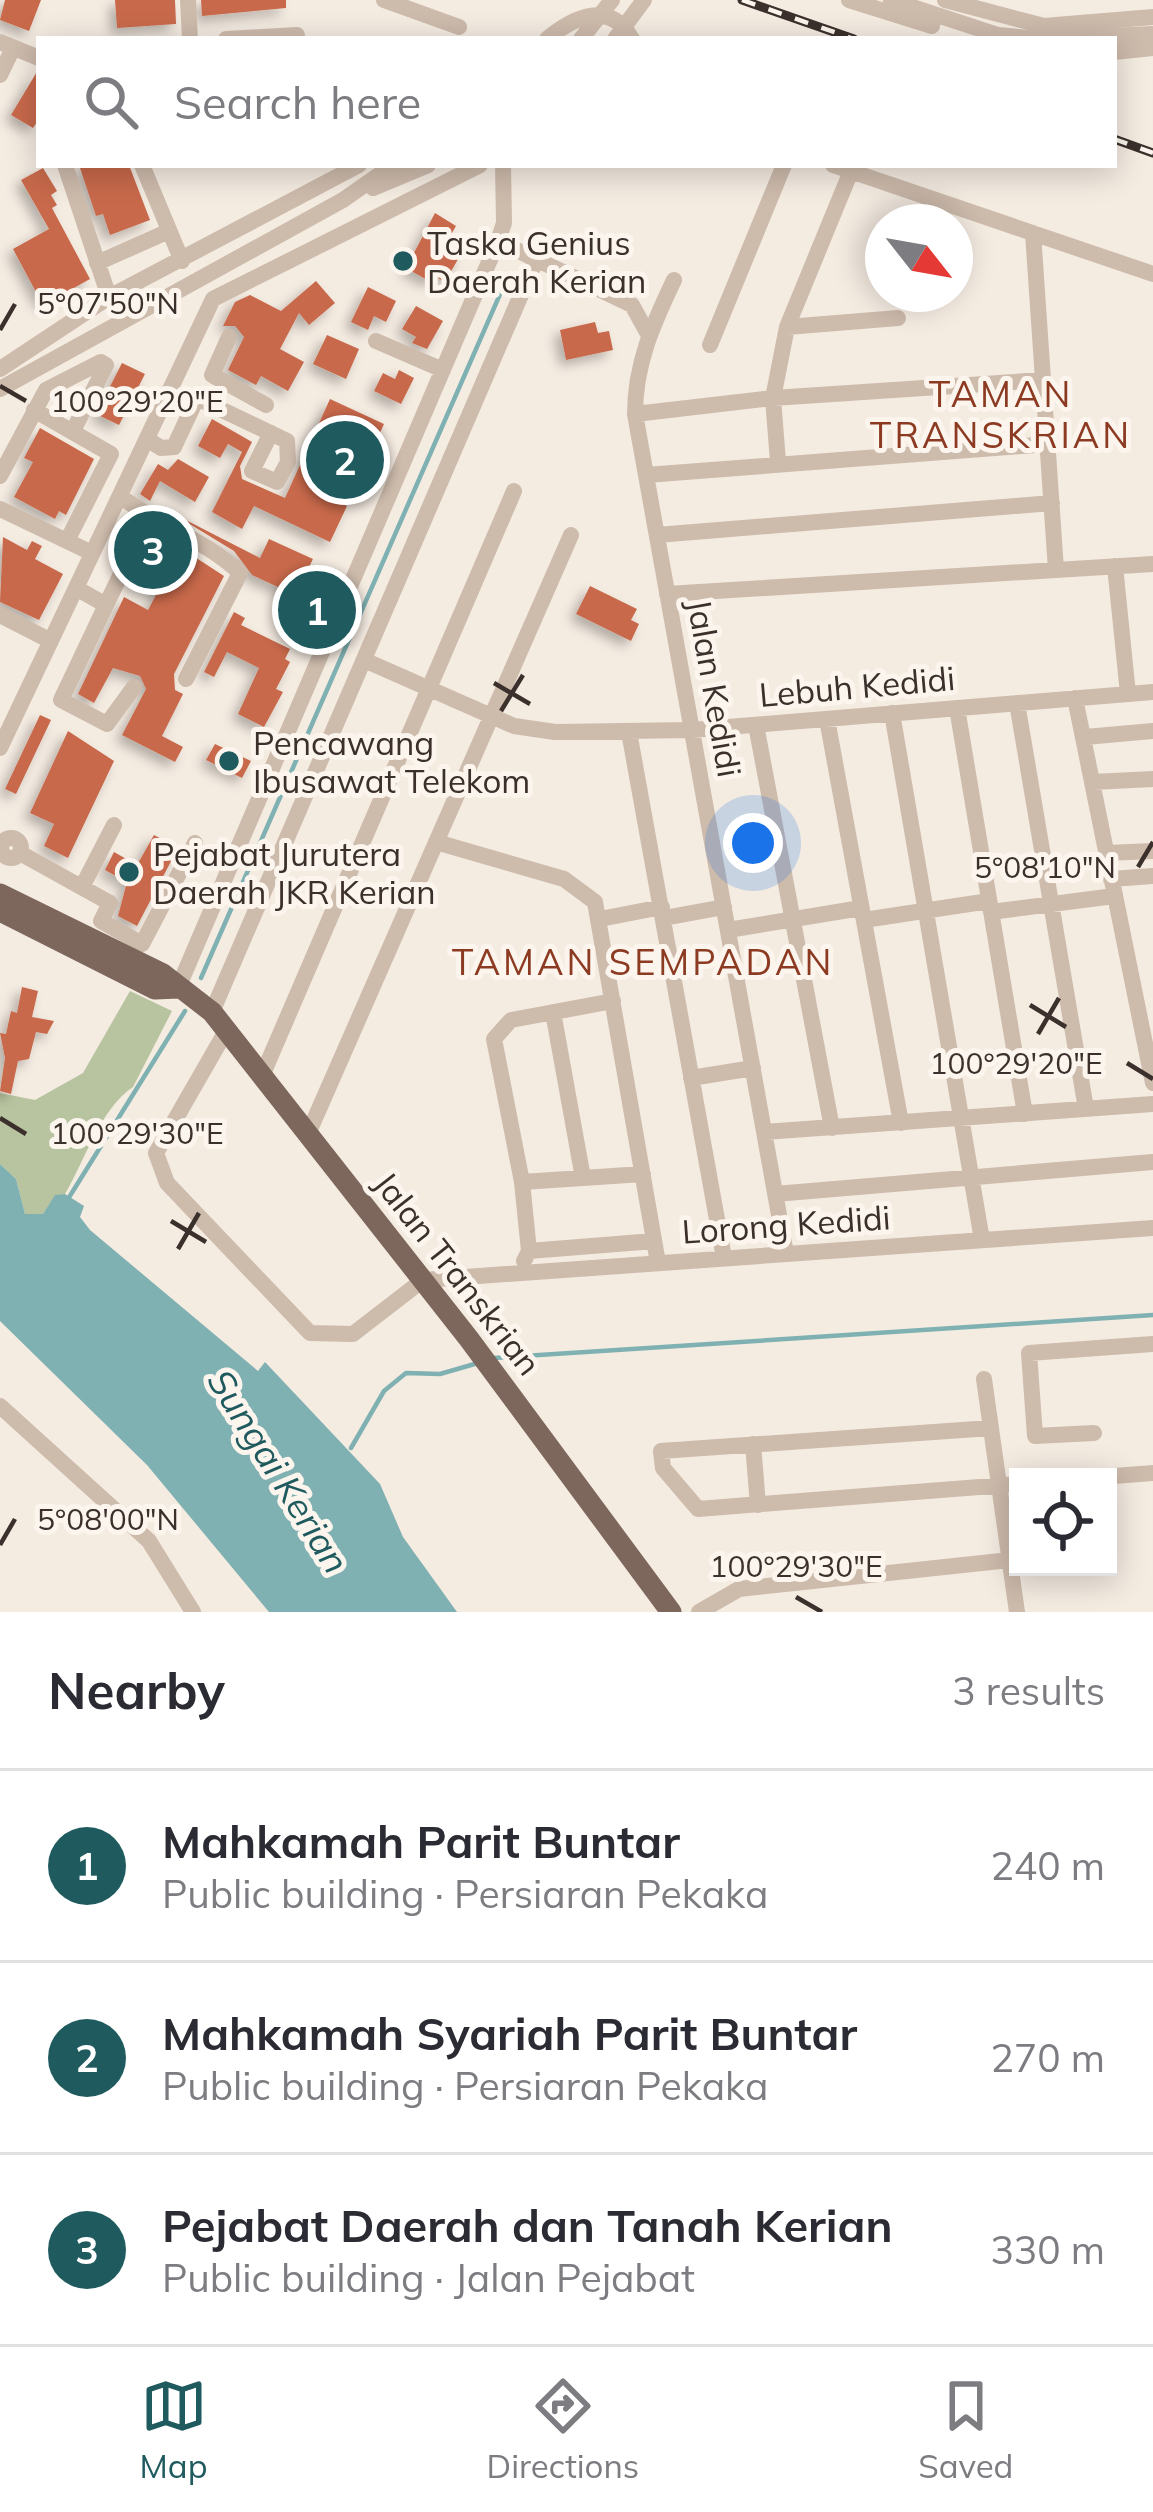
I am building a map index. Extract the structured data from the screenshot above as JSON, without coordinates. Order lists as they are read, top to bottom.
{
  "streets": {
    "main road": ["Jalan Transkrian"],
    "street": ["Lebuh Kedidi", "Jalan Kedidi", "Lorong Kedidi"]
  },
  "crossings": [
    ["Lebuh Kedidi", "Jalan Kedidi"],
    ["Jalan Kedidi", "Lorong Kedidi"],
    ["Lorong Kedidi", "Jalan Transkrian"]
  ],
  "districts": ["TAMAN TRANSKRIAN", "TAMAN SEMPADAN"],
  "water": ["Sungai Kerian"],
  "places": ["Taska Genius Daerah Kerian", "Pencawang Ibusawat Telekom", "Pejabat Jurutera Daerah JKR Kerian"],
  "north": "bottom right",
  "page": {
    "search": "Search here",
    "pins": ["2", "3", "1"],
    "heading": ["Nearby", "3 results"],
    "list": [
      {
        "mark": "1",
        "name": "Mahkamah Parit Buntar",
        "note": "Public building · Persiaran Pekaka",
        "value": "240 m"
      },
      {
        "mark": "2",
        "name": "Mahkamah Syariah Parit Buntar",
        "note": "Public building · Persiaran Pekaka",
        "value": "270 m"
      },
      {
        "mark": "3",
        "name": "Pejabat Daerah dan Tanah Kerian",
        "note": "Public building · Jalan Pejabat",
        "value": "330 m"
      }
    ],
    "nav": ["Map", "Directions", "Saved"]
  },
  "coordinates": [
    "5°07'50\"N",
    "100°29'20\"E",
    "5°08'10\"N",
    "100°29'30\"E",
    "5°08'00\"N"
  ]
}
